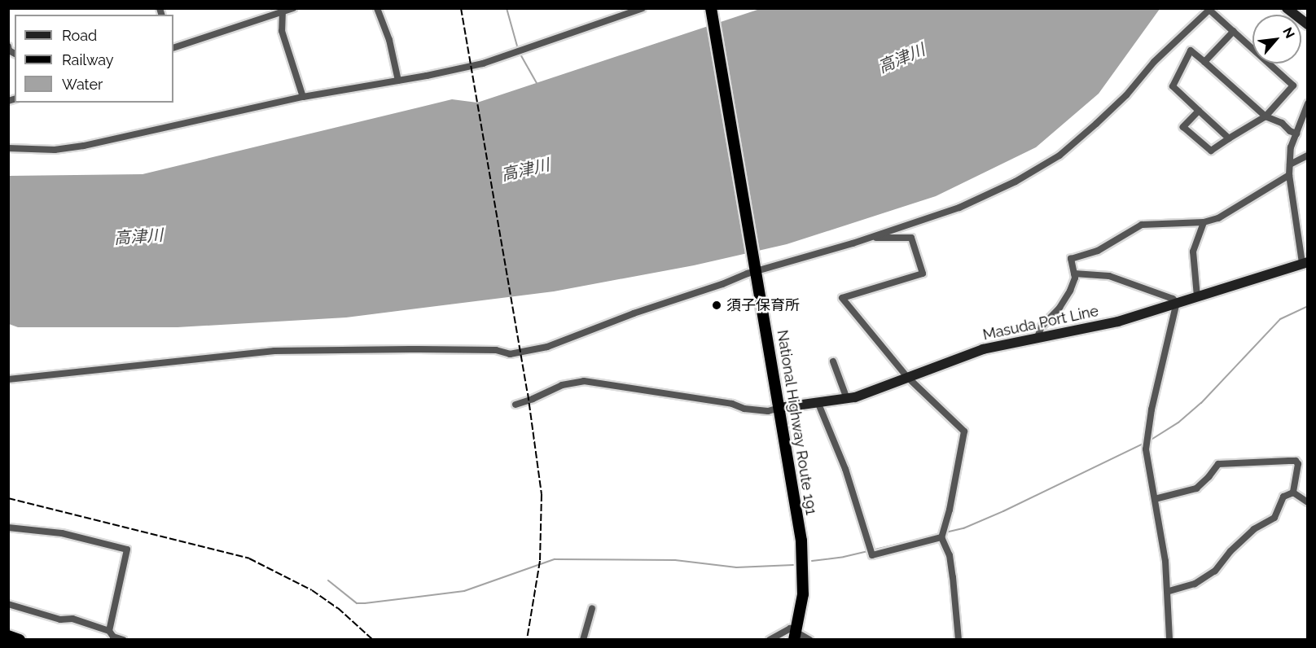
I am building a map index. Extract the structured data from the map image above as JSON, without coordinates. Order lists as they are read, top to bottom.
{
  "streets": {
    "highway": ["National Highway Route 191"],
    "main road": ["Masuda Port Line"]
  },
  "crossings": [
    ["Masuda Port Line", "National Highway Route 191"]
  ],
  "water": ["高津川"],
  "places": ["須子保育所"],
  "legend": ["Road", "Railway", "Water"],
  "north": "top right"
}
